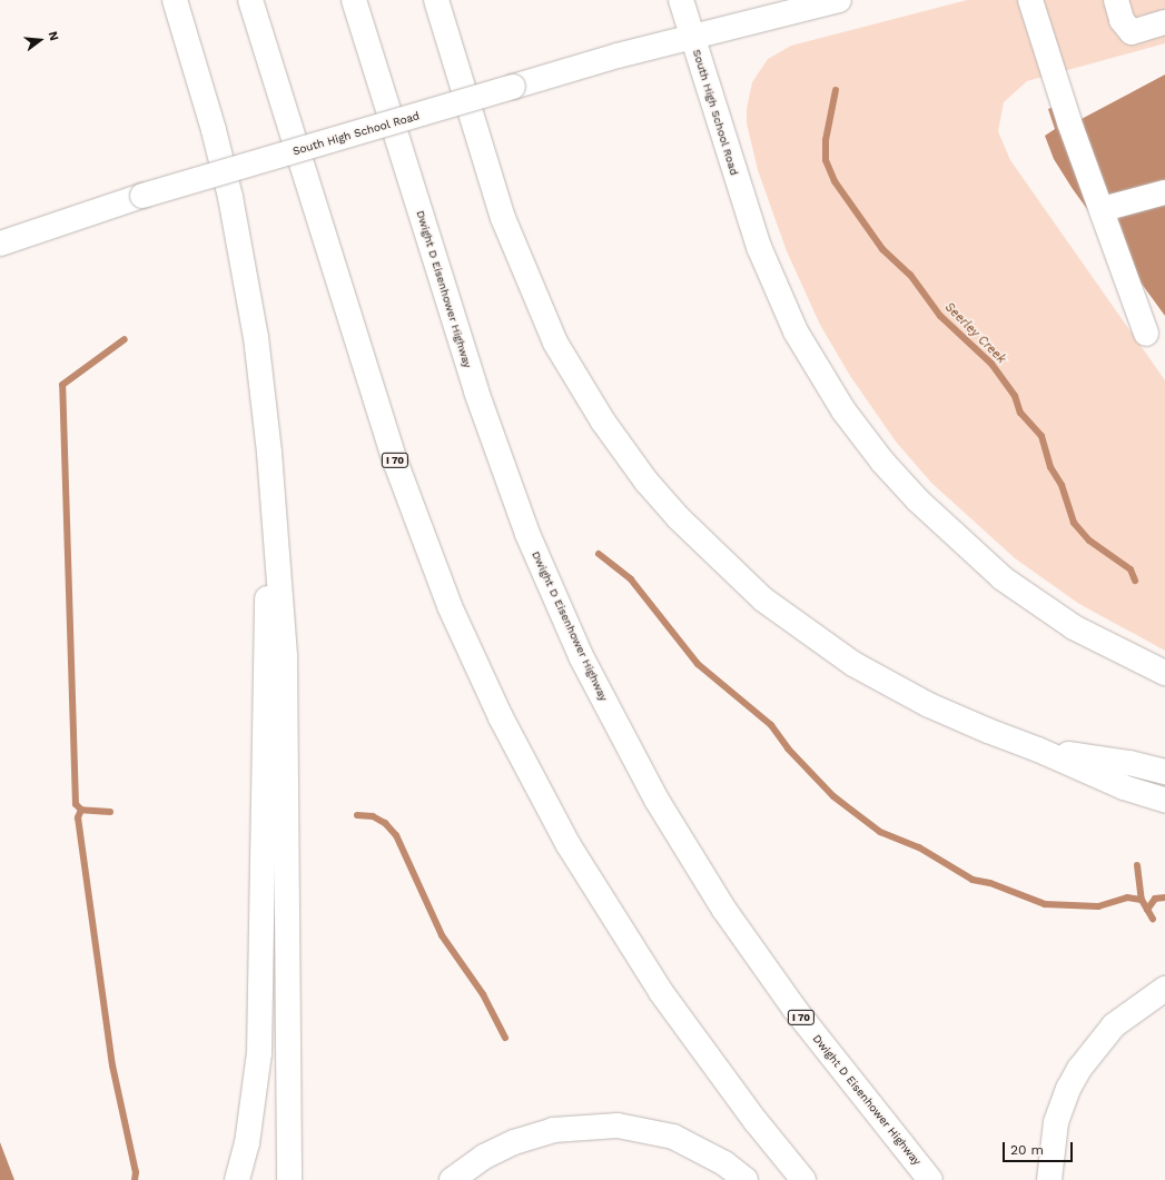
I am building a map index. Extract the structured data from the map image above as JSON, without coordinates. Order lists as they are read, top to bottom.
{
  "streets": {
    "main road": ["South High School Road", "Dwight D Eisenhower Highway", "I 70"]
  },
  "water": ["Seerley Creek"],
  "scale_bar": "20 m",
  "north": "right"
}
